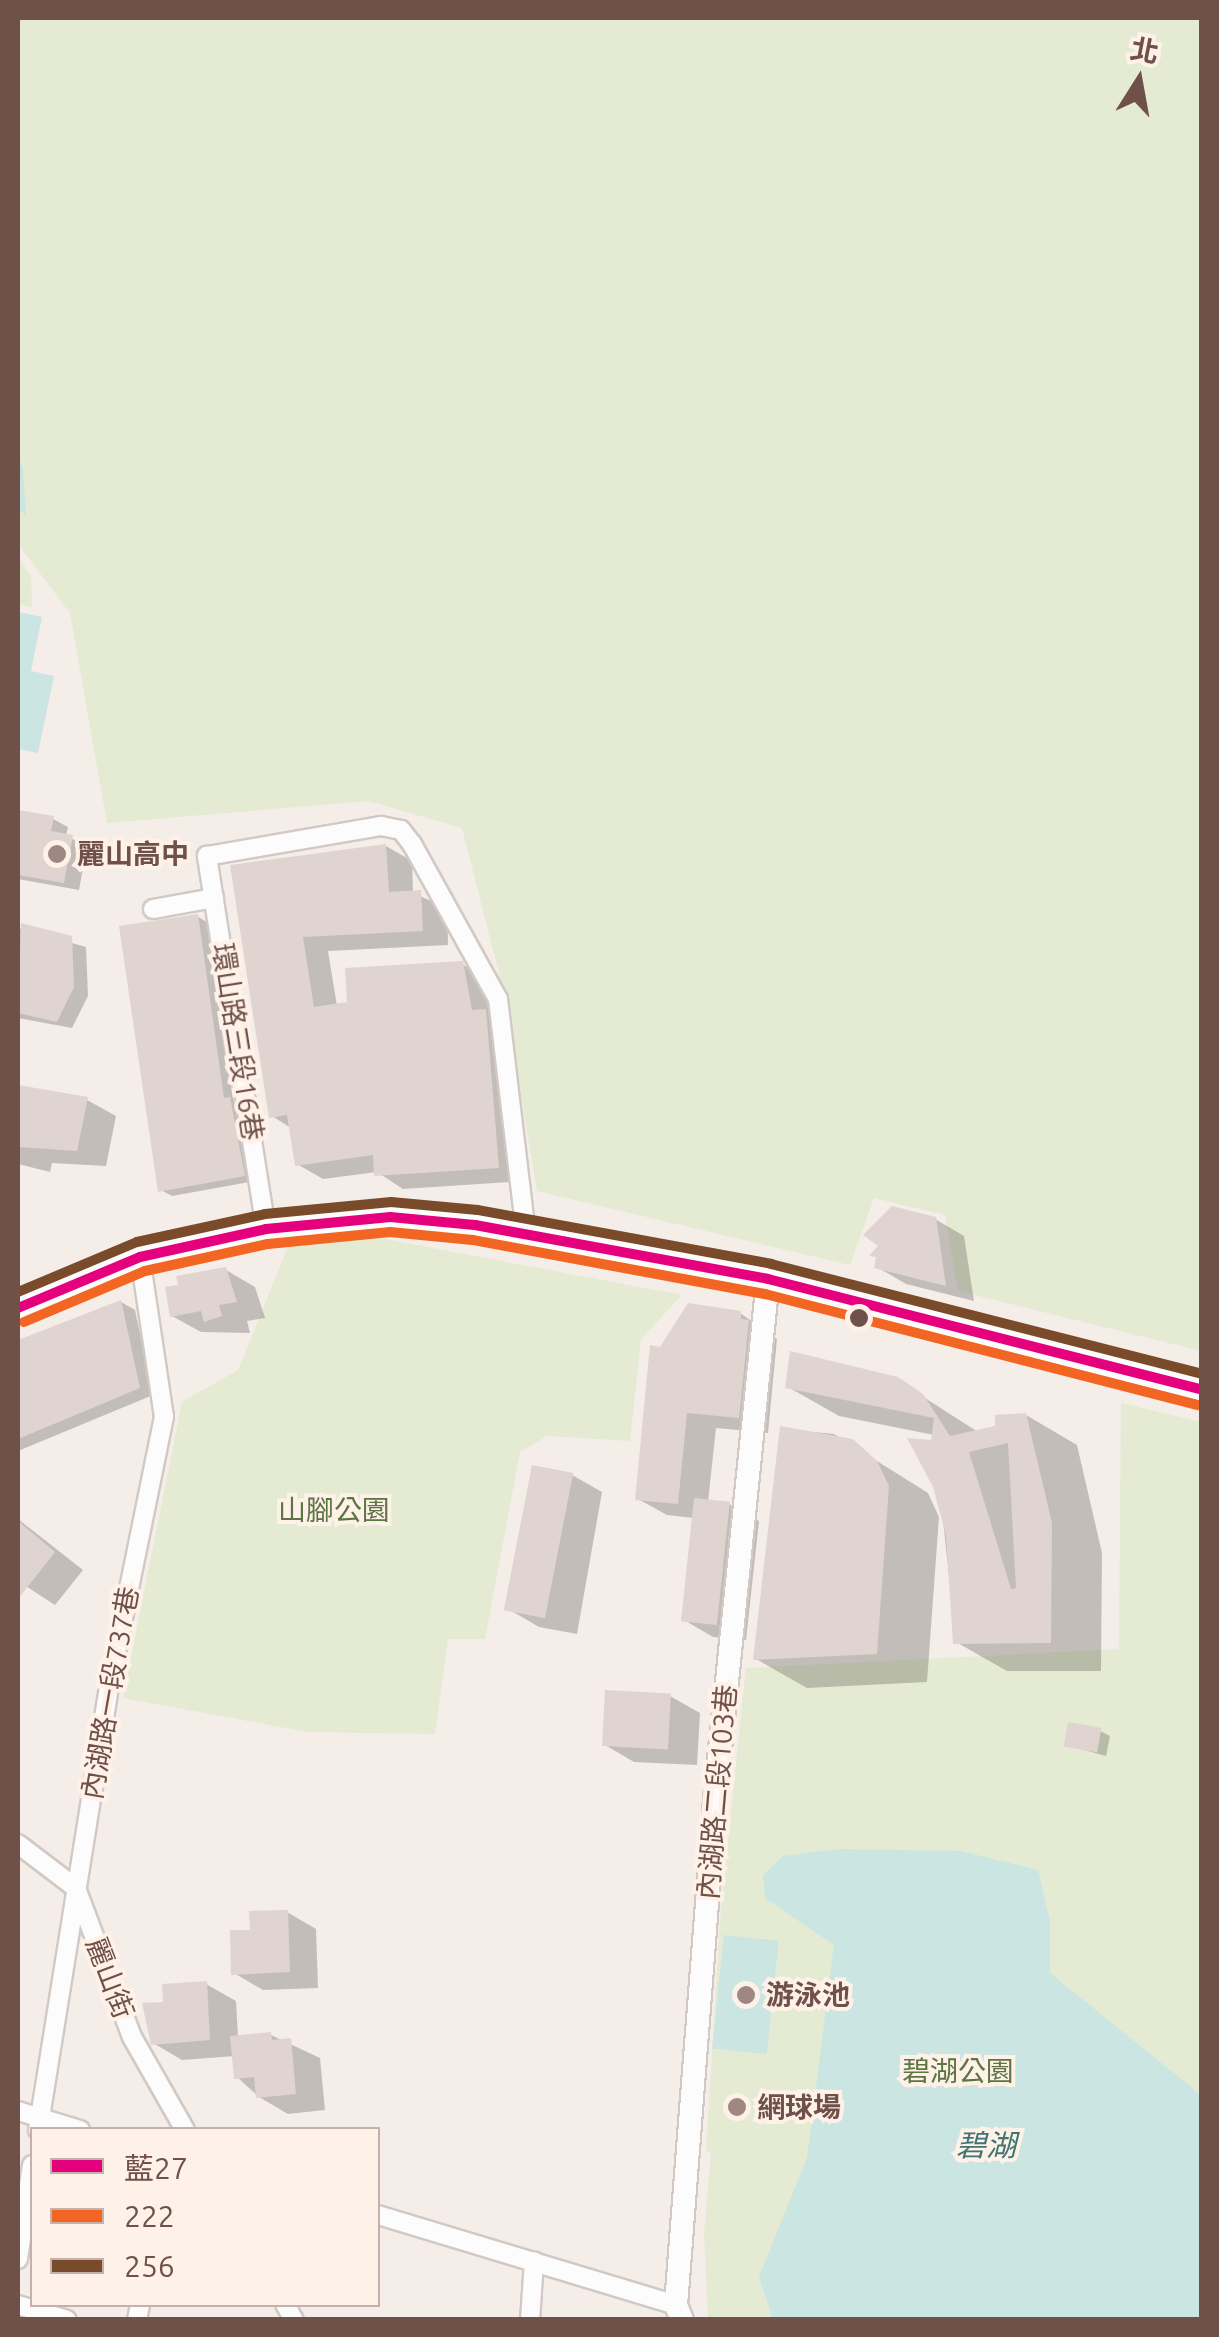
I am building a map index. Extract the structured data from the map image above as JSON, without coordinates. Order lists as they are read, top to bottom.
{
  "streets": {
    "street": [
      "環山路三段16巷",
      "內湖路一段737巷",
      "內湖路二段103巷",
      "麗山街"
    ]
  },
  "crossings": [
    ["內湖路一段737巷", "麗山街"]
  ],
  "water": ["碧湖"],
  "parks": ["山腳公園", "碧湖公園"],
  "places": ["麗山高中", "游泳池", "網球場"],
  "lines": ["transit line 256", "transit line 藍27", "transit line 222"],
  "legend": ["藍27", "222", "256"],
  "north": "top"
}
